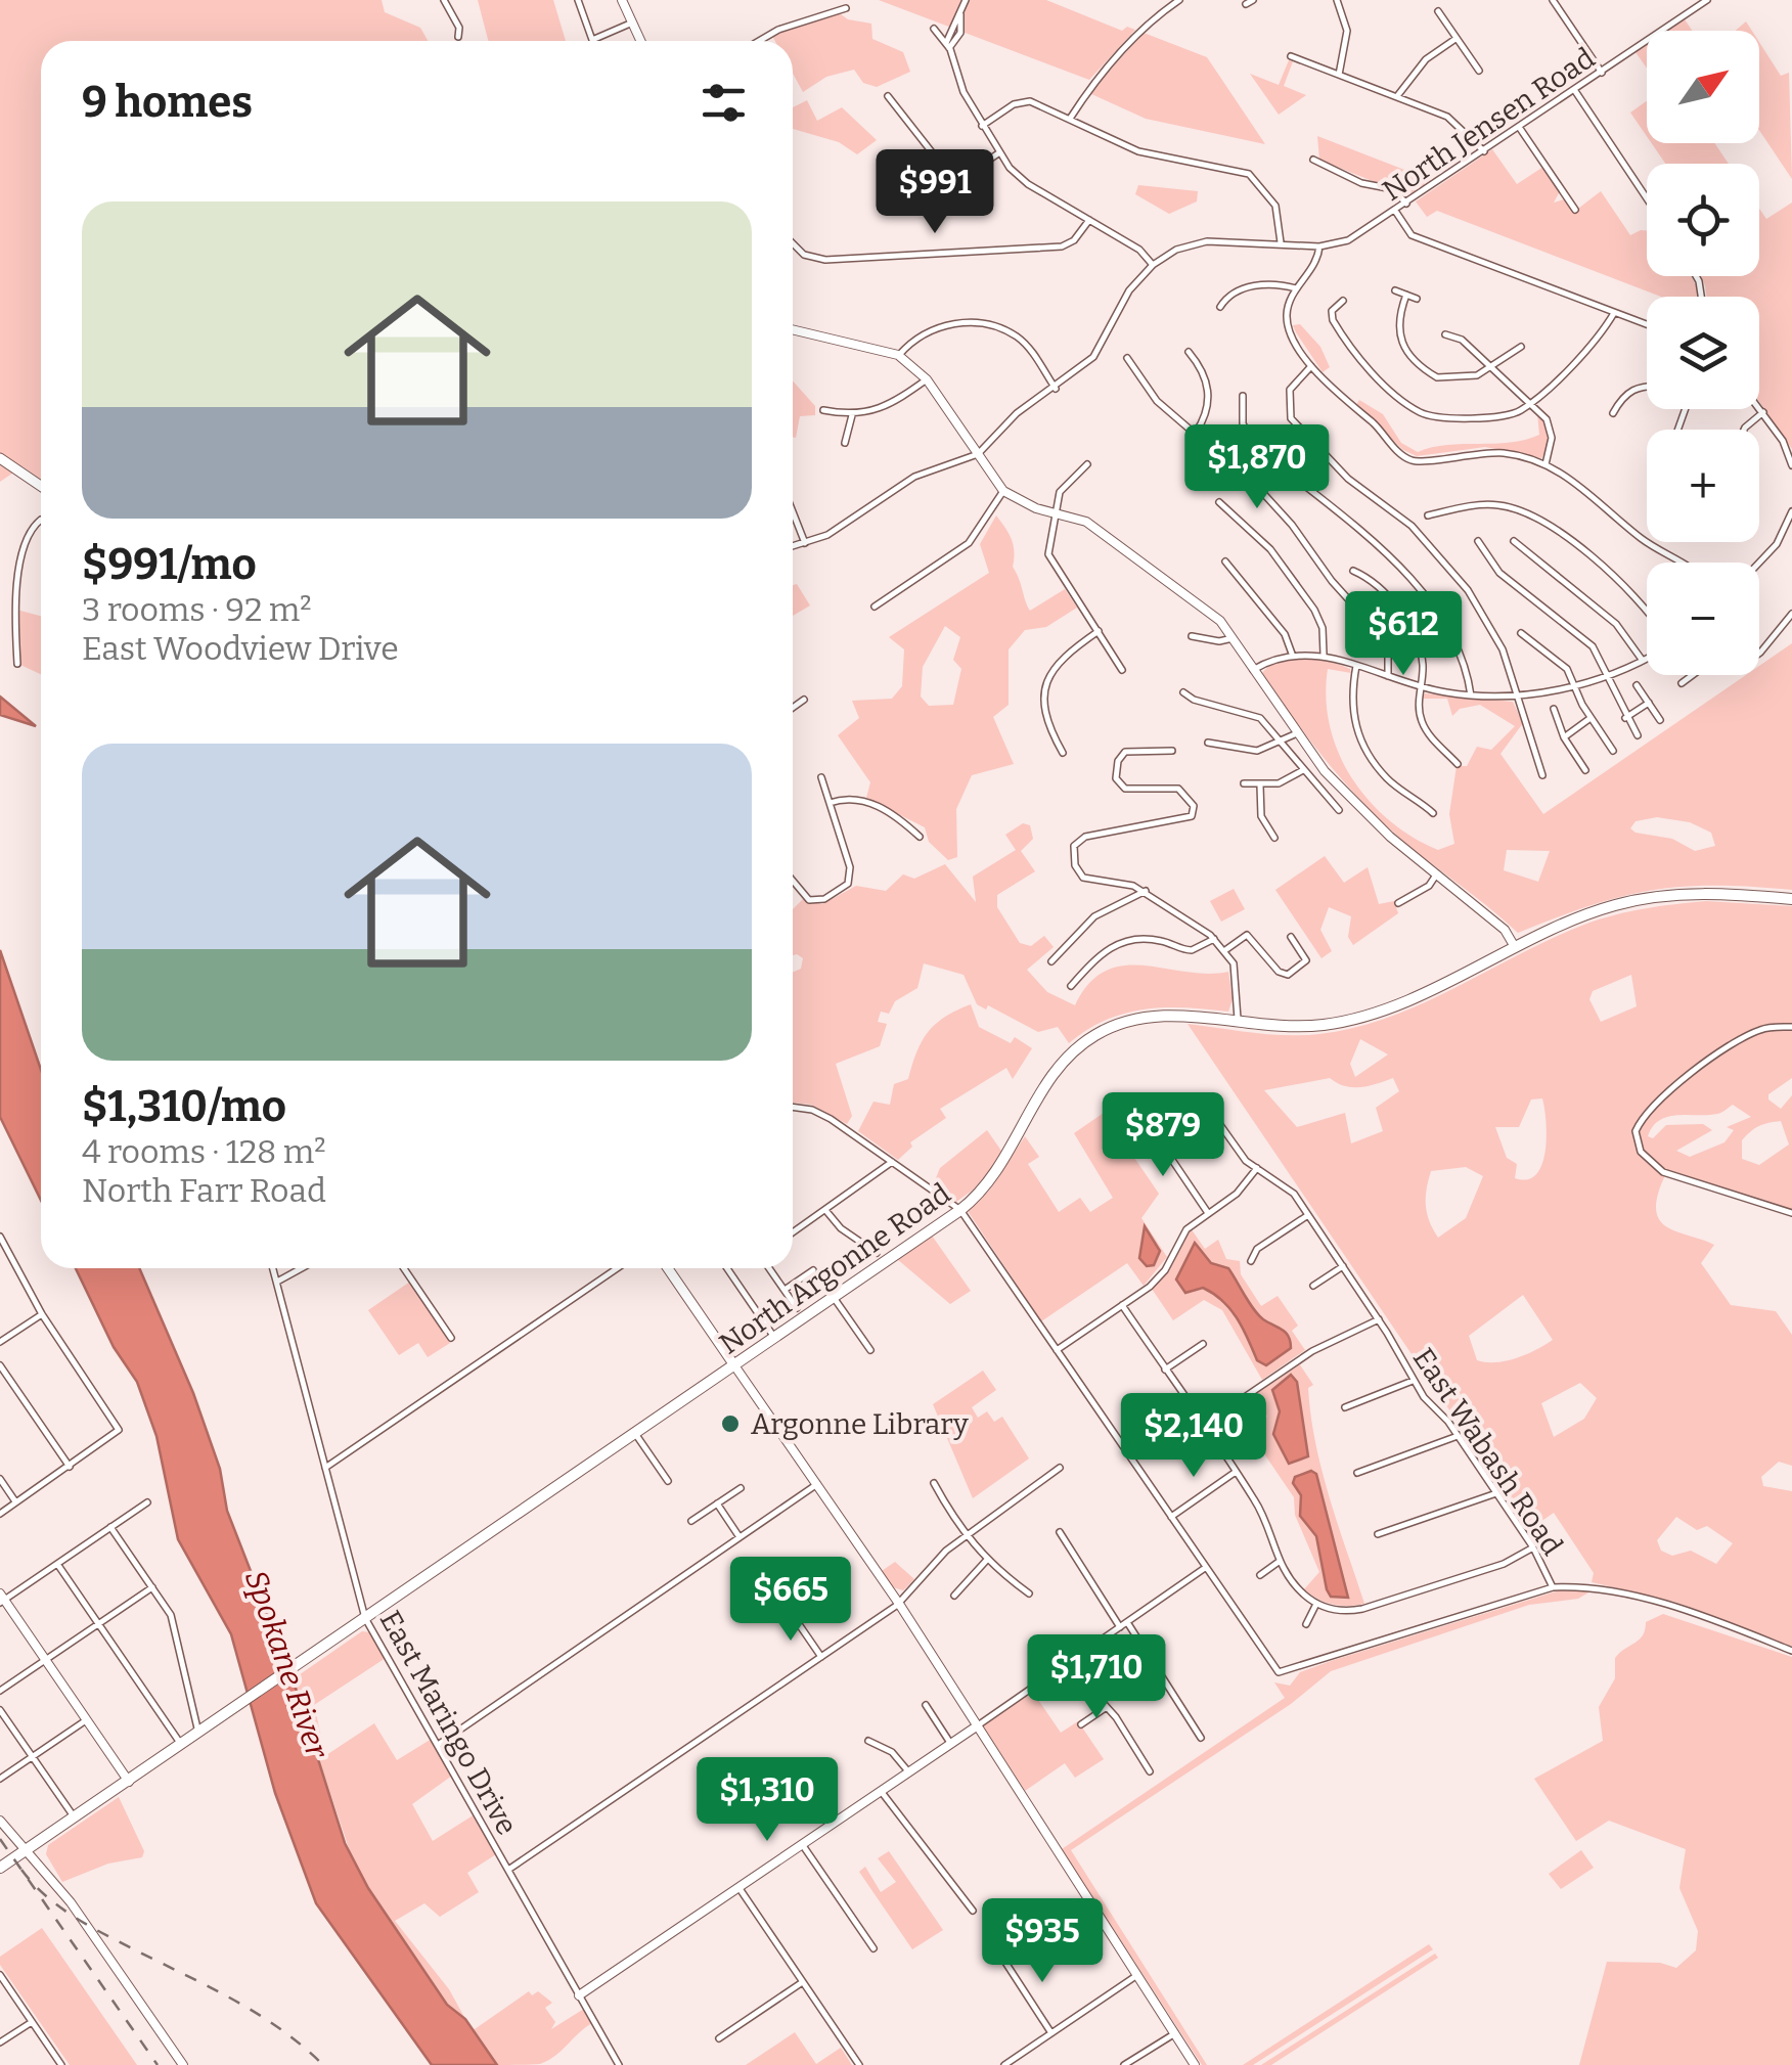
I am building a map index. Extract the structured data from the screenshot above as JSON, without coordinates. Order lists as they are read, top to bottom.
{
  "streets": {
    "main road": ["North Argonne Road"],
    "street": ["North Jensen Road", "East Wabash Road", "East Maringo Drive"]
  },
  "crossings": [
    ["North Argonne Road", "East Maringo Drive"]
  ],
  "water": ["Spokane River"],
  "places": ["Argonne Library"],
  "north": "top right",
  "page": {
    "map_buttons": ["+", "−"],
    "heading": "9 homes",
    "price": [
      "$991",
      "$1,870",
      "$612",
      "$879",
      "$2,140",
      "$665",
      "$1,710",
      "$1,310",
      "$935"
    ],
    "list": [
      {
        "name": "$991/mo",
        "note": "3 rooms · 92 m² · East Woodview Drive"
      },
      {
        "name": "$1,310/mo",
        "note": "4 rooms · 128 m² · North Farr Road"
      }
    ]
  }
}
